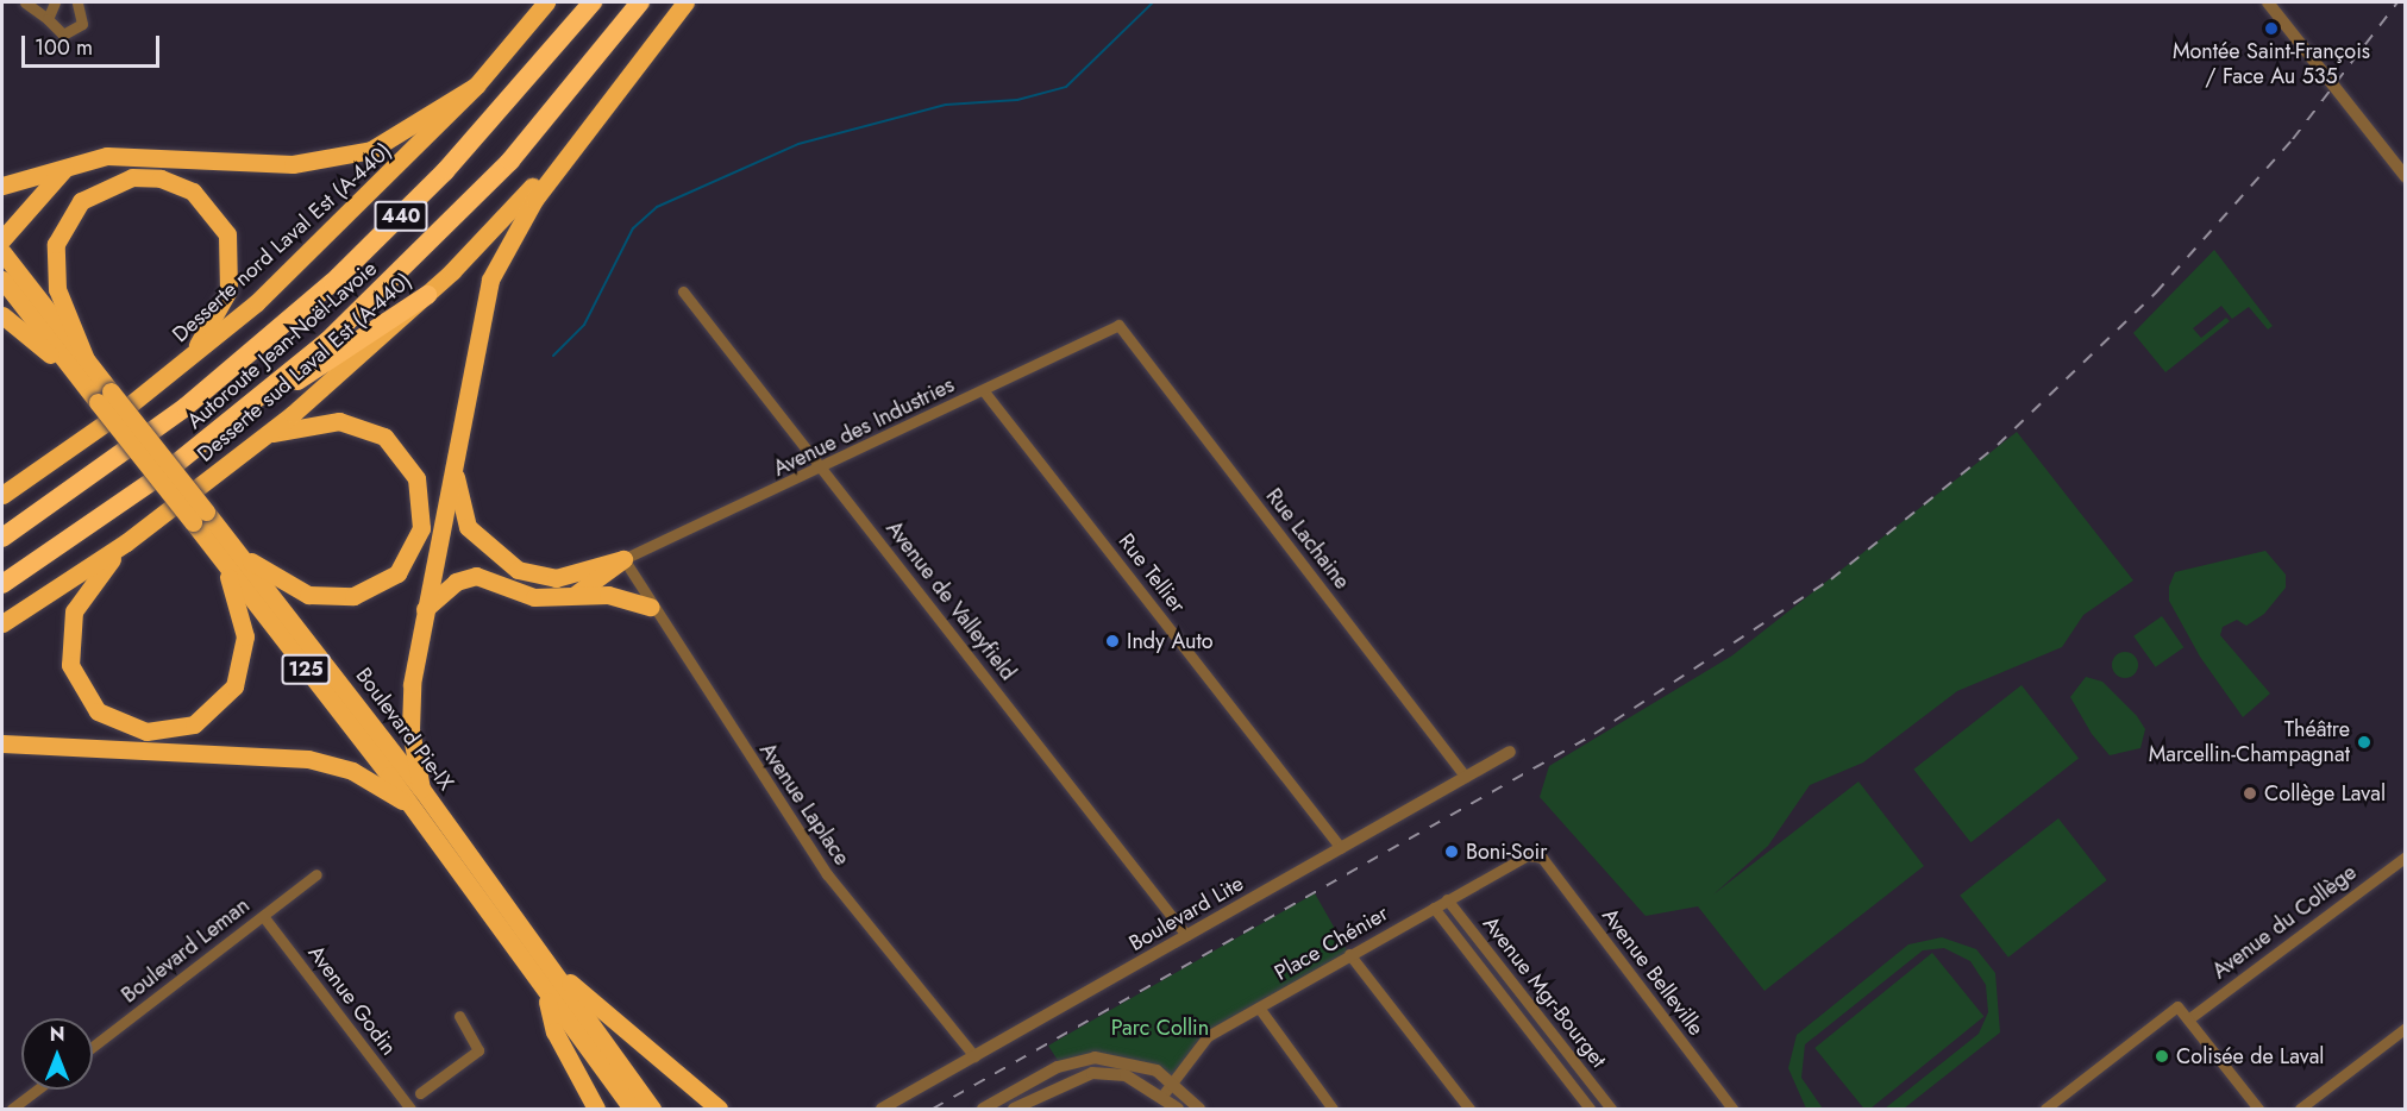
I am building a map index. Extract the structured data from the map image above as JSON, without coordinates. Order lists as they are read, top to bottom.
{
  "streets": {
    "highway": [
      "440",
      "Desserte nord Laval Est (A-440)",
      "Autoroute Jean-Noël-Lavoie",
      "Desserte sud Laval Est (A-440)",
      "125",
      "Boulevard Pie-IX"
    ],
    "street": [
      "Avenue des Industries",
      "Rue Lachaine",
      "Rue Tellier",
      "Avenue de Valleyfield",
      "Avenue Laplace",
      "Boulevard Lite",
      "Avenue du Collège",
      "Place Chénier",
      "Boulevard Leman",
      "Avenue Belleville",
      "Avenue Mgr-Bourget",
      "Avenue Godin"
    ]
  },
  "crossings": [
    ["Avenue des Industries", "Rue Lachaine"],
    ["Avenue des Industries", "Rue Tellier"],
    ["Avenue des Industries", "Avenue de Valleyfield"],
    ["Avenue des Industries", "Avenue Laplace"],
    ["Rue Lachaine", "Boulevard Lite"],
    ["Rue Tellier", "Boulevard Lite"],
    ["Avenue de Valleyfield", "Boulevard Lite"],
    ["Avenue Laplace", "Boulevard Lite"],
    ["Place Chénier", "Avenue Belleville"],
    ["Place Chénier", "Avenue Mgr-Bourget"],
    ["Boulevard Leman", "Avenue Godin"]
  ],
  "parks": ["Parc Collin"],
  "places": [
    "Montée Saint-François / Face Au 535",
    "Indy Auto",
    "Théâtre Marcellin-Champagnat",
    "Collège Laval",
    "Boni-Soir",
    "Colisée de Laval"
  ],
  "scale_bar": "100 m",
  "north": "top"
}
